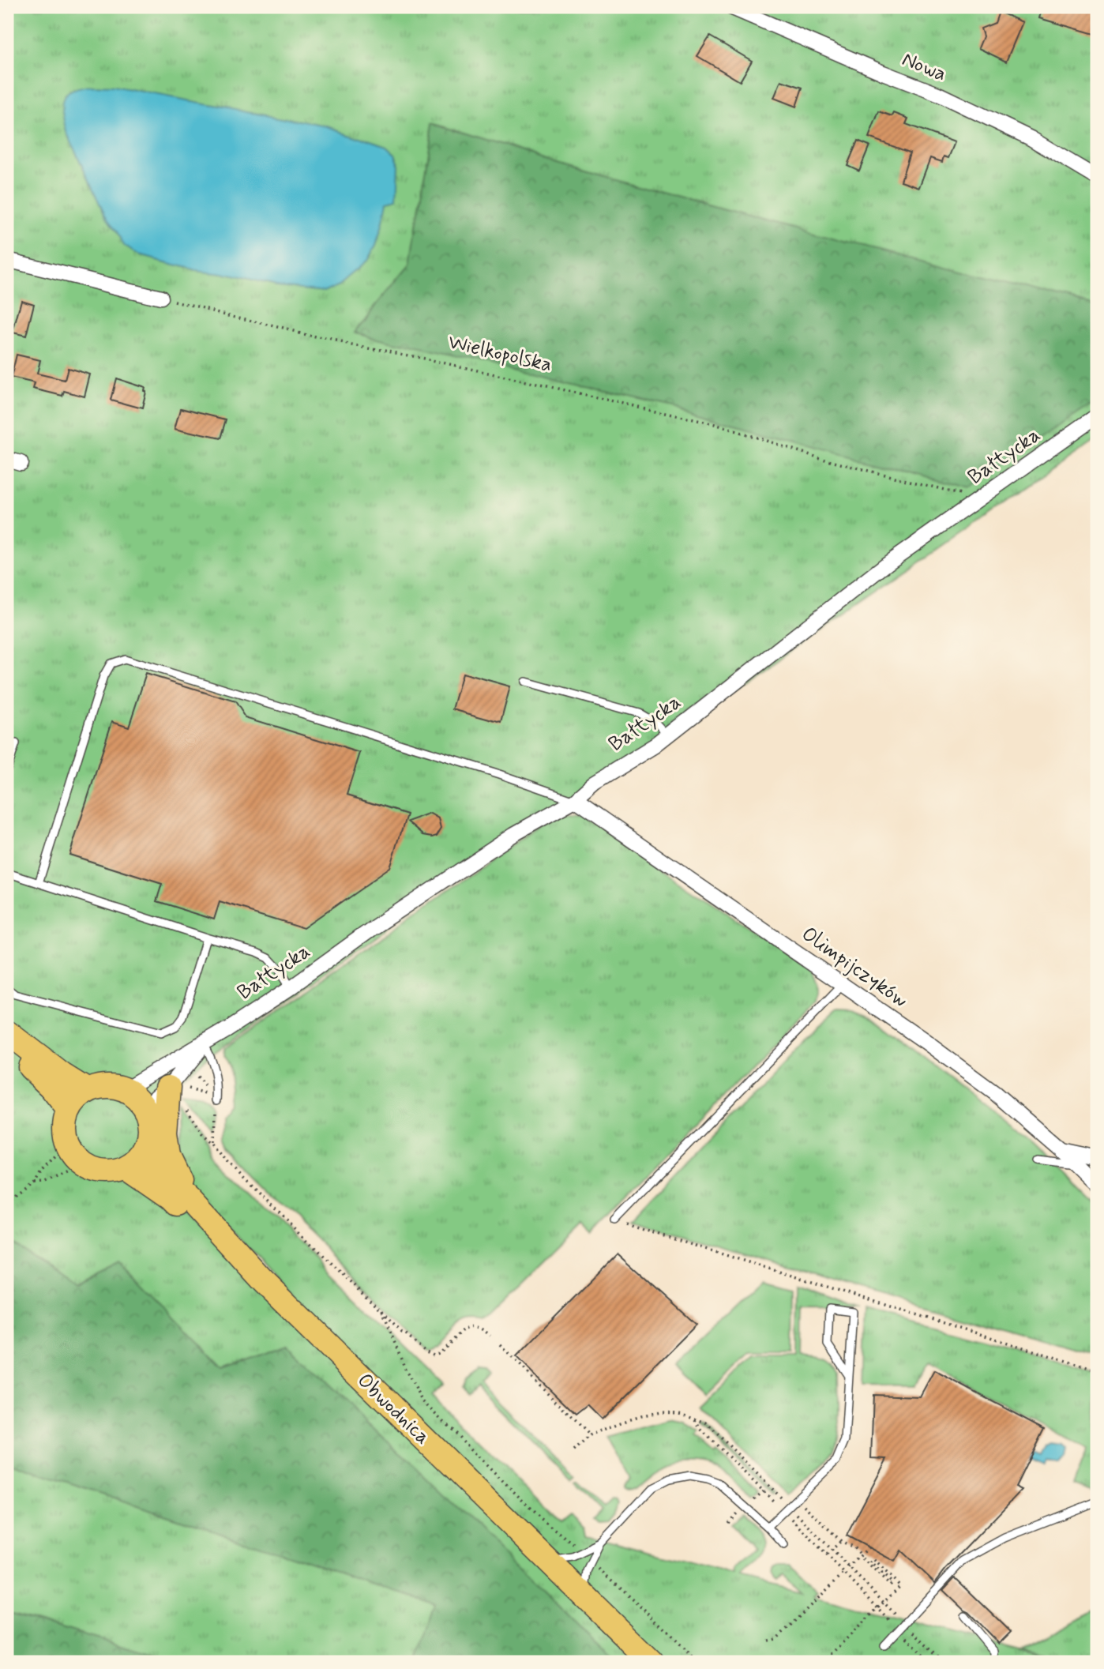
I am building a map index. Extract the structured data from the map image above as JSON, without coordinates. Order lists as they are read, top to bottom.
{
  "streets": {
    "highway": ["Obwodnica"],
    "street": ["Nowa", "Bałtycka", "Olimpijczyków"],
    "path": ["Wielkopolska"]
  },
  "crossings": [
    ["Wielkopolska", "Bałtycka"],
    ["Bałtycka", "Olimpijczyków"],
    ["Bałtycka", "Obwodnica"]
  ]
}
